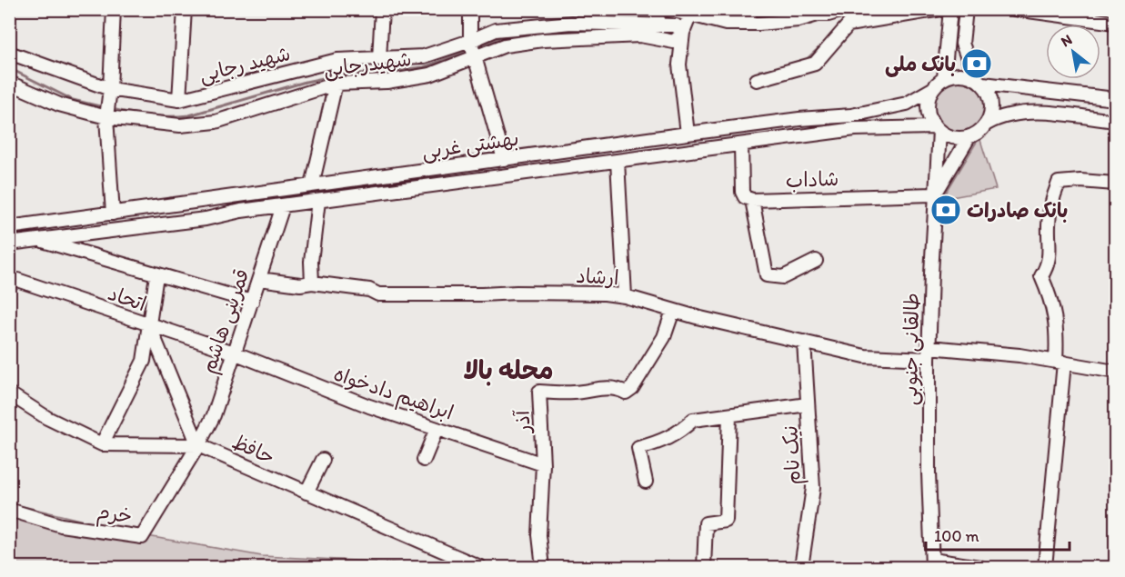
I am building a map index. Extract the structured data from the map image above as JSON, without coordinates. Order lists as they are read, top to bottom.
{
  "streets": {
    "street": [
      "شهید رجایی",
      "شهیدرجایی",
      "بهشتی غربی",
      "شاداب",
      "ارشاد",
      "اتحاد",
      "قمربنی هاشم",
      "طالقانی جنوبی",
      "ابراهیم دادخواه",
      "آذر",
      "حافظ",
      "نیک نام",
      "خرم"
    ]
  },
  "crossings": [
    ["شهید رجایی", "شهیدرجایی"],
    ["بهشتی غربی", "قمربنی هاشم"],
    ["بهشتی غربی", "طالقانی جنوبی"],
    ["شاداب", "طالقانی جنوبی"],
    ["ارشاد", "قمربنی هاشم"],
    ["ارشاد", "طالقانی جنوبی"],
    ["ارشاد", "آذر"],
    ["ارشاد", "نیک نام"],
    ["اتحاد", "قمربنی هاشم"],
    ["اتحاد", "ابراهیم دادخواه"],
    ["قمربنی هاشم", "ابراهیم دادخواه"],
    ["قمربنی هاشم", "حافظ"],
    ["قمربنی هاشم", "خرم"],
    ["ابراهیم دادخواه", "آذر"],
    ["حافظ", "خرم"]
  ],
  "districts": ["محله بالا"],
  "places": {
    "bank": ["بانک ملی", "بانک صادرات"]
  },
  "scale_bar": "100 m",
  "north": "top left"
}
